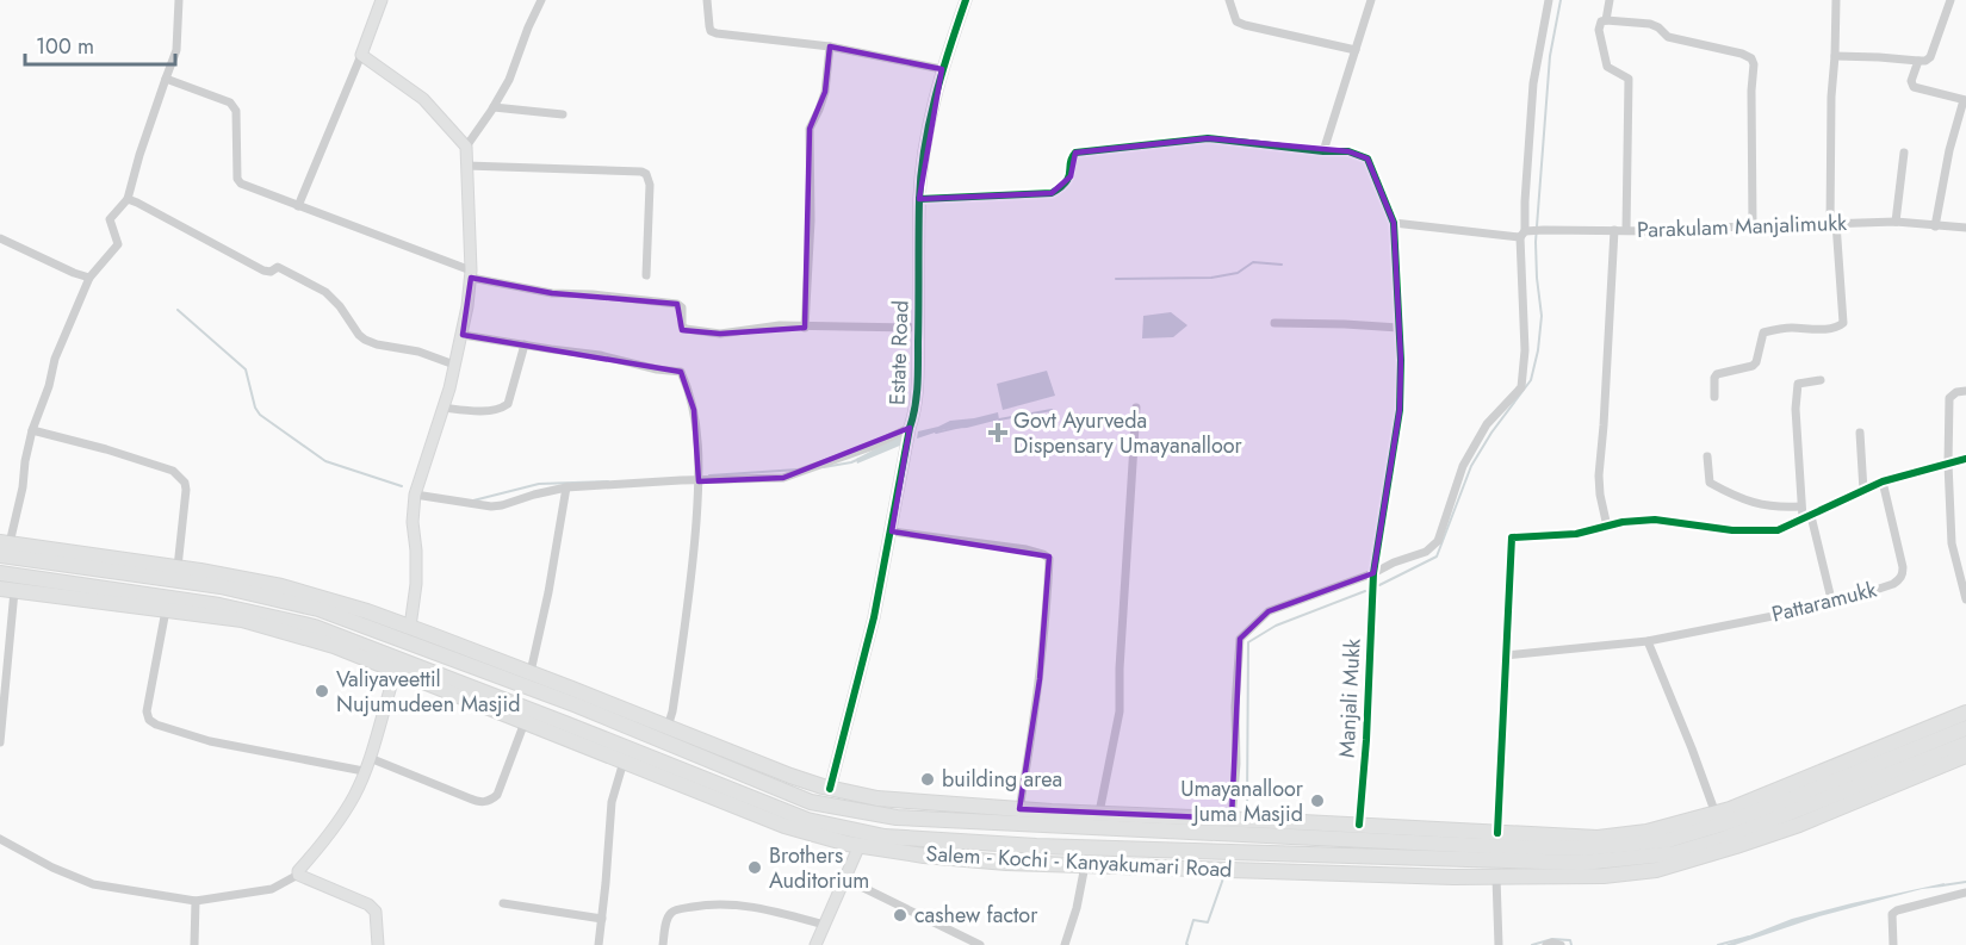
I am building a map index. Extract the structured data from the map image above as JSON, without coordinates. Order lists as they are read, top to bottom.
{
  "streets": {
    "highway": ["Salem - Kochi - Kanyakumari Road"],
    "street": [
      "Parakulam Manjalimukk",
      "Estate Road",
      "Pattaramukk",
      "Manjali Mukk"
    ]
  },
  "crossings": [
    ["Parakulam Manjalimukk", "Manjali Mukk"]
  ],
  "places": {
    "health": ["Govt Ayurveda Dispensary Umayanalloor"],
    "other": [
      "Valiyaveettil Nujumudeen Masjid",
      "building area",
      "Umayanalloor Juma Masjid",
      "Brothers Auditorium",
      "cashew factor"
    ]
  },
  "scale_bar": "100 m"
}
